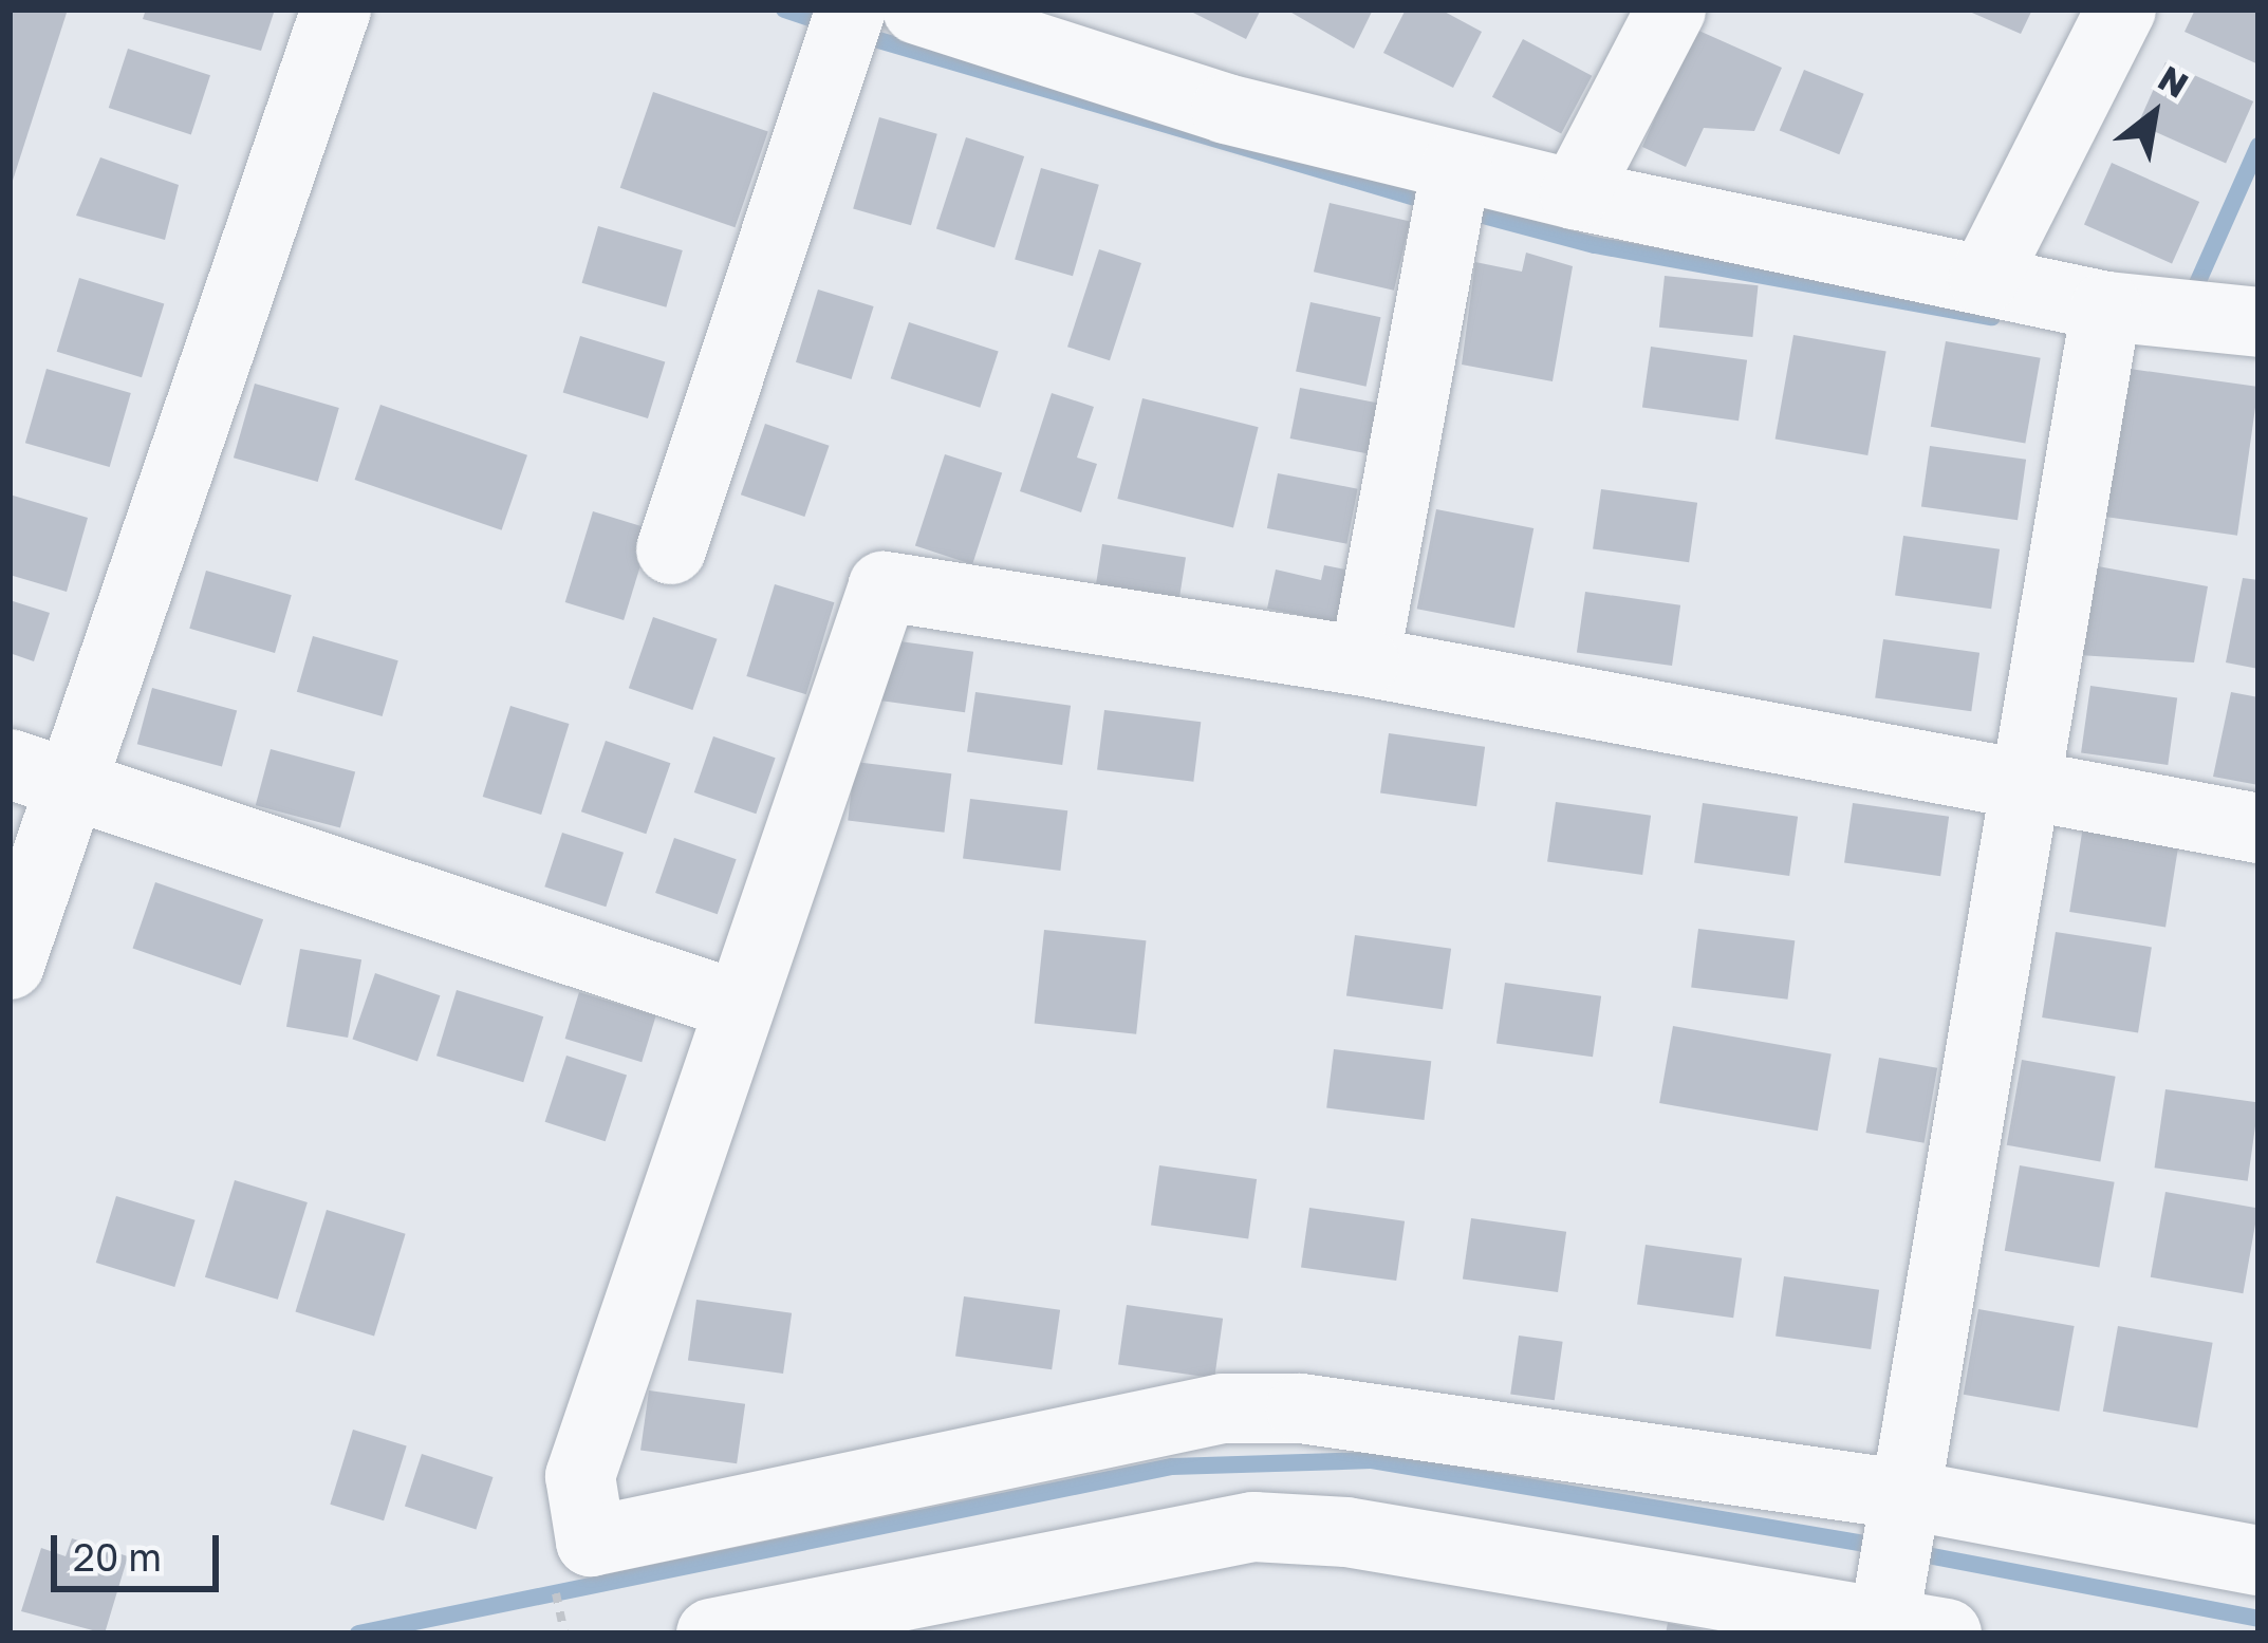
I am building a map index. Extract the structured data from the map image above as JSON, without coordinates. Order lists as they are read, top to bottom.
{
  "scale_bar": "20 m",
  "north": "top right"
}
